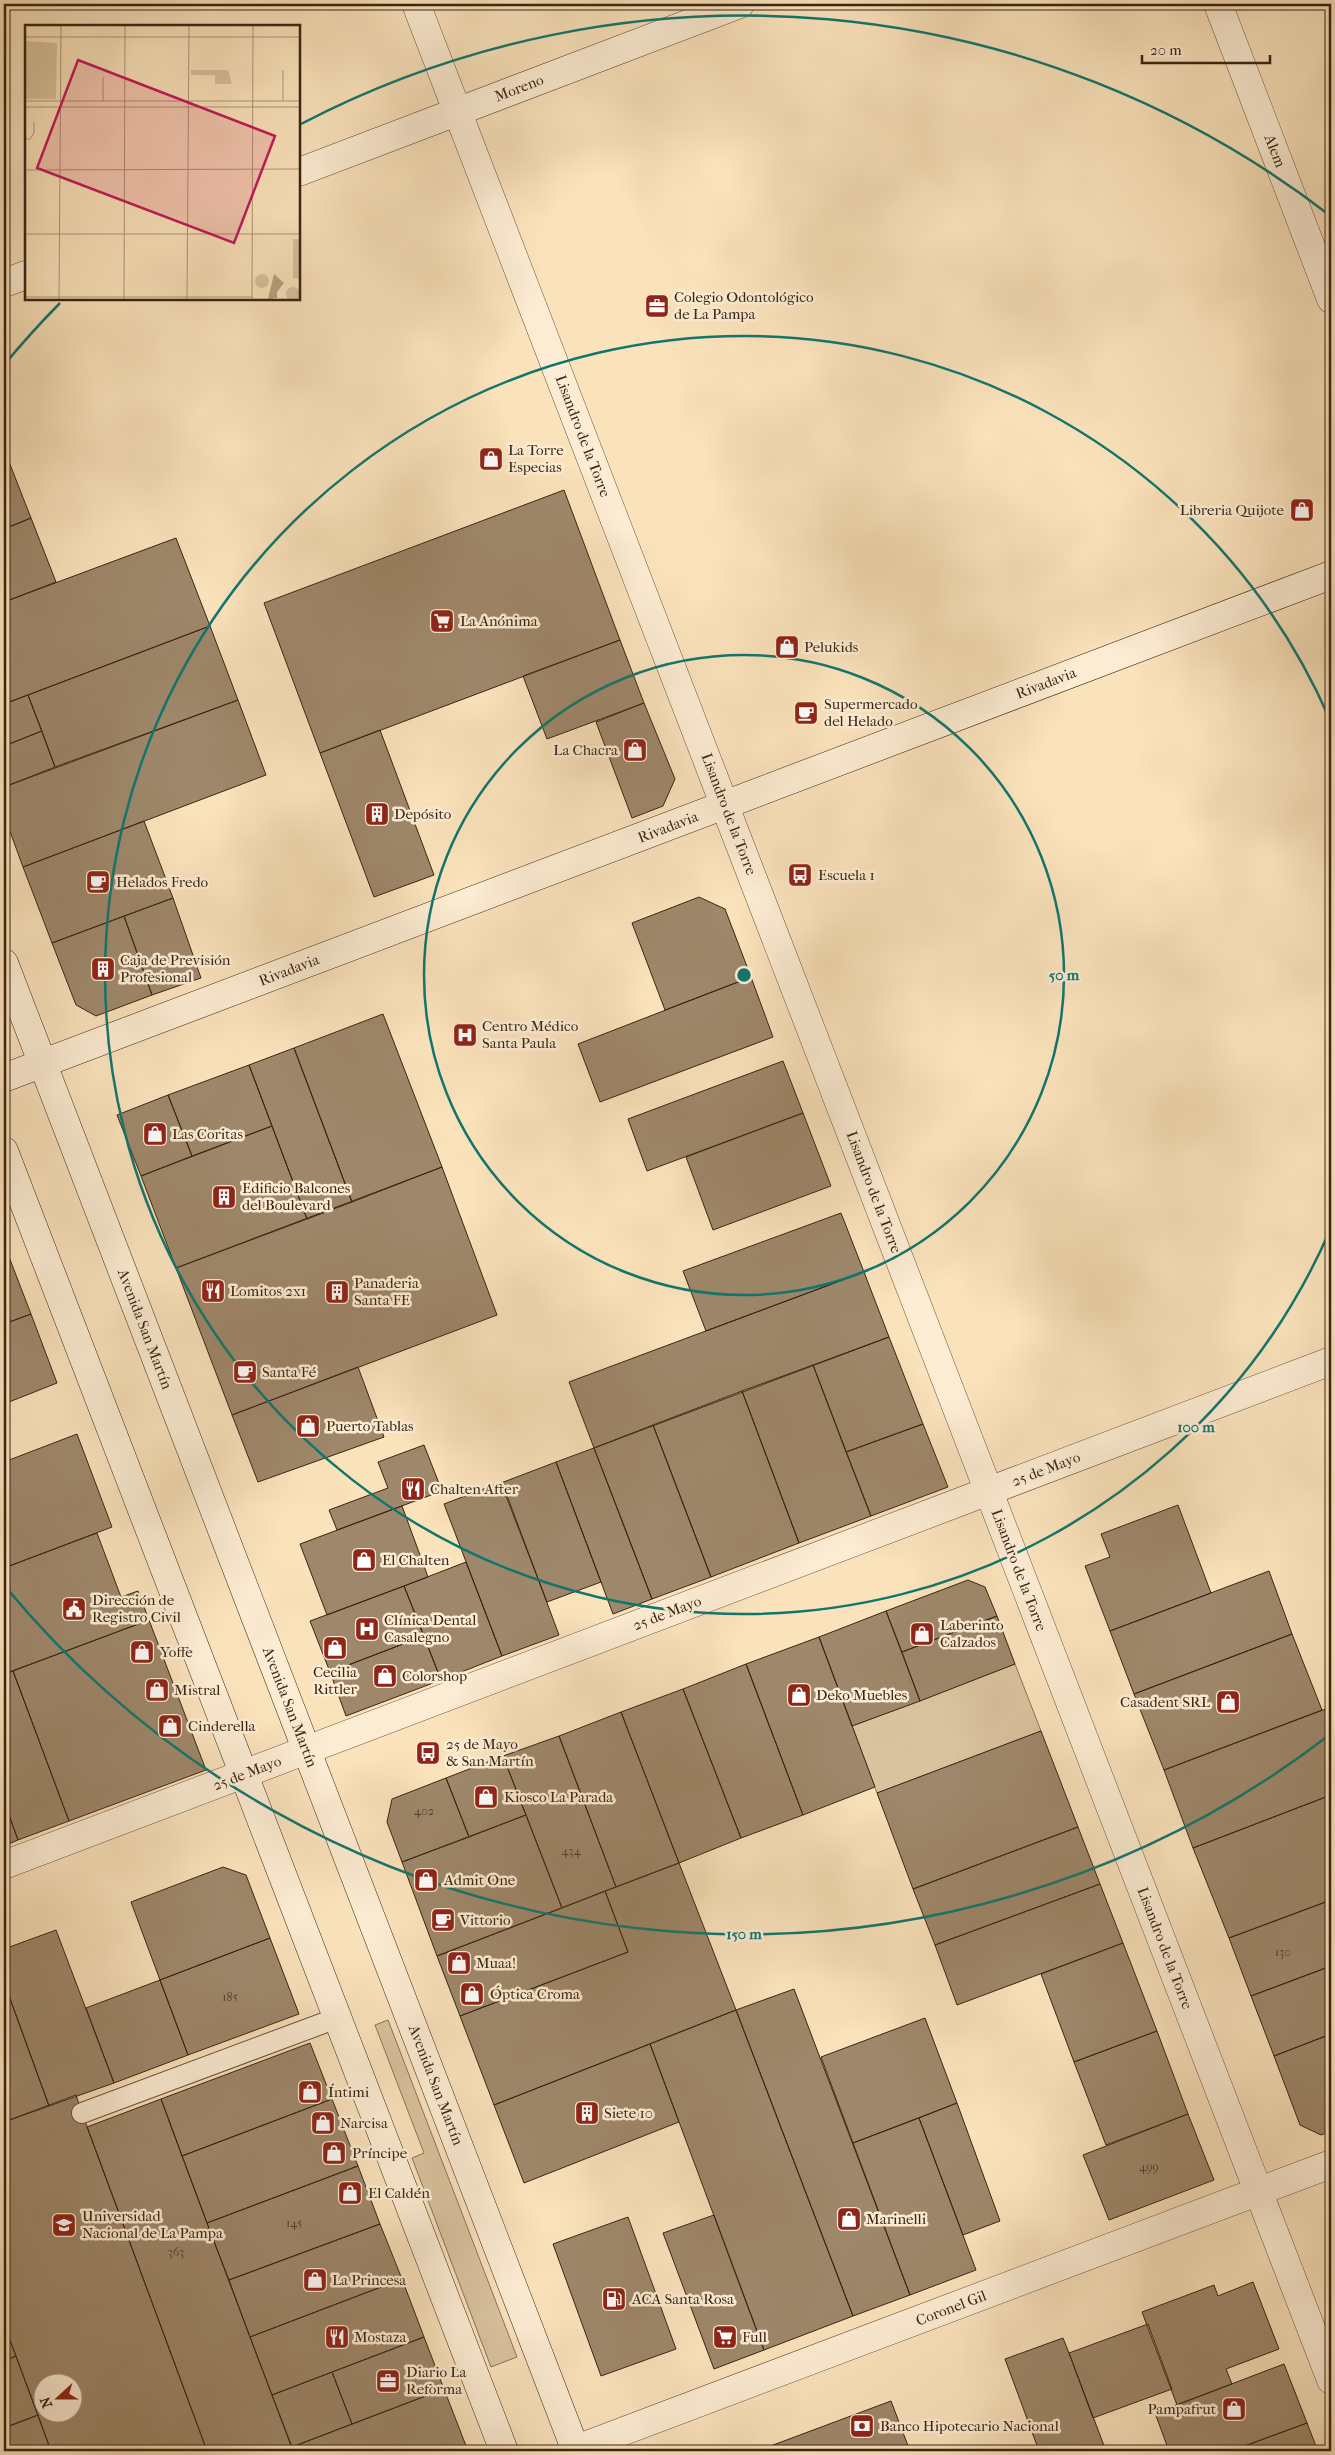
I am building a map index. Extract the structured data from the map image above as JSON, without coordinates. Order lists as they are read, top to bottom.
{
  "streets": {
    "street": [
      "Moreno",
      "Alem",
      "Lisandro de la Torre",
      "Rivadavia",
      "Avenida San Martín",
      "25 de Mayo",
      "Coronel Gil"
    ]
  },
  "crossings": [
    ["Moreno", "Lisandro de la Torre"],
    ["Lisandro de la Torre", "Rivadavia"],
    ["Lisandro de la Torre", "25 de Mayo"],
    ["Lisandro de la Torre", "Coronel Gil"],
    ["Rivadavia", "Avenida San Martín"],
    ["Avenida San Martín", "25 de Mayo"],
    ["Avenida San Martín", "Coronel Gil"]
  ],
  "places": {
    "office": ["Colegio Odontológico de La Pampa", "Diario La Reforma"],
    "shop": [
      "La Torre Especias",
      "Libreria Quijote",
      "Pelukids",
      "La Chacra",
      "Las Coritas",
      "Puerto Tablas",
      "El Chalten",
      "Laberinto Calzados",
      "Cecilia Rittler",
      "Yoffe",
      "Colorshop",
      "Mistral",
      "Deko Muebles",
      "Casadent SRL",
      "Cinderella",
      "Kiosco La Parada",
      "Admit One",
      "Muaa!",
      "Óptica Croma",
      "Íntimi",
      "Narcisa",
      "Príncipe",
      "El Caldén",
      "Marinelli",
      "La Princesa",
      "Pampafrut"
    ],
    "supermarket": ["La Anónima", "Full"],
    "cafe": [
      "Supermercado del Helado",
      "Helados Fredo",
      "Santa Fé",
      "Vittorio"
    ],
    "building": [
      "Depósito",
      "Caja de Previsión Profesional",
      "Edificio Balcones del Boulevard",
      "Panaderia Santa FE",
      "Siete 10"
    ],
    "bus stop": ["Escuela 1", "25 de Mayo & San Martín"],
    "hospital": ["Centro Médico Santa Paula", "Clínica Dental Casalegno"],
    "restaurant": ["Lomitos 2x1", "Chalten After", "Mostaza"],
    "public building": ["Dirección de Registro Civil"],
    "school or university": ["Universidad Nacional de La Pampa"],
    "fuel station": ["ACA Santa Rosa"],
    "bank": ["Banco Hipotecario Nacional"]
  },
  "house_numbers": [
    "402",
    "434",
    "130",
    "185",
    "499",
    "145",
    "363"
  ],
  "scale_bar": "20 m",
  "north": "left",
  "rings": ["50 m", "100 m", "150 m"]
}
